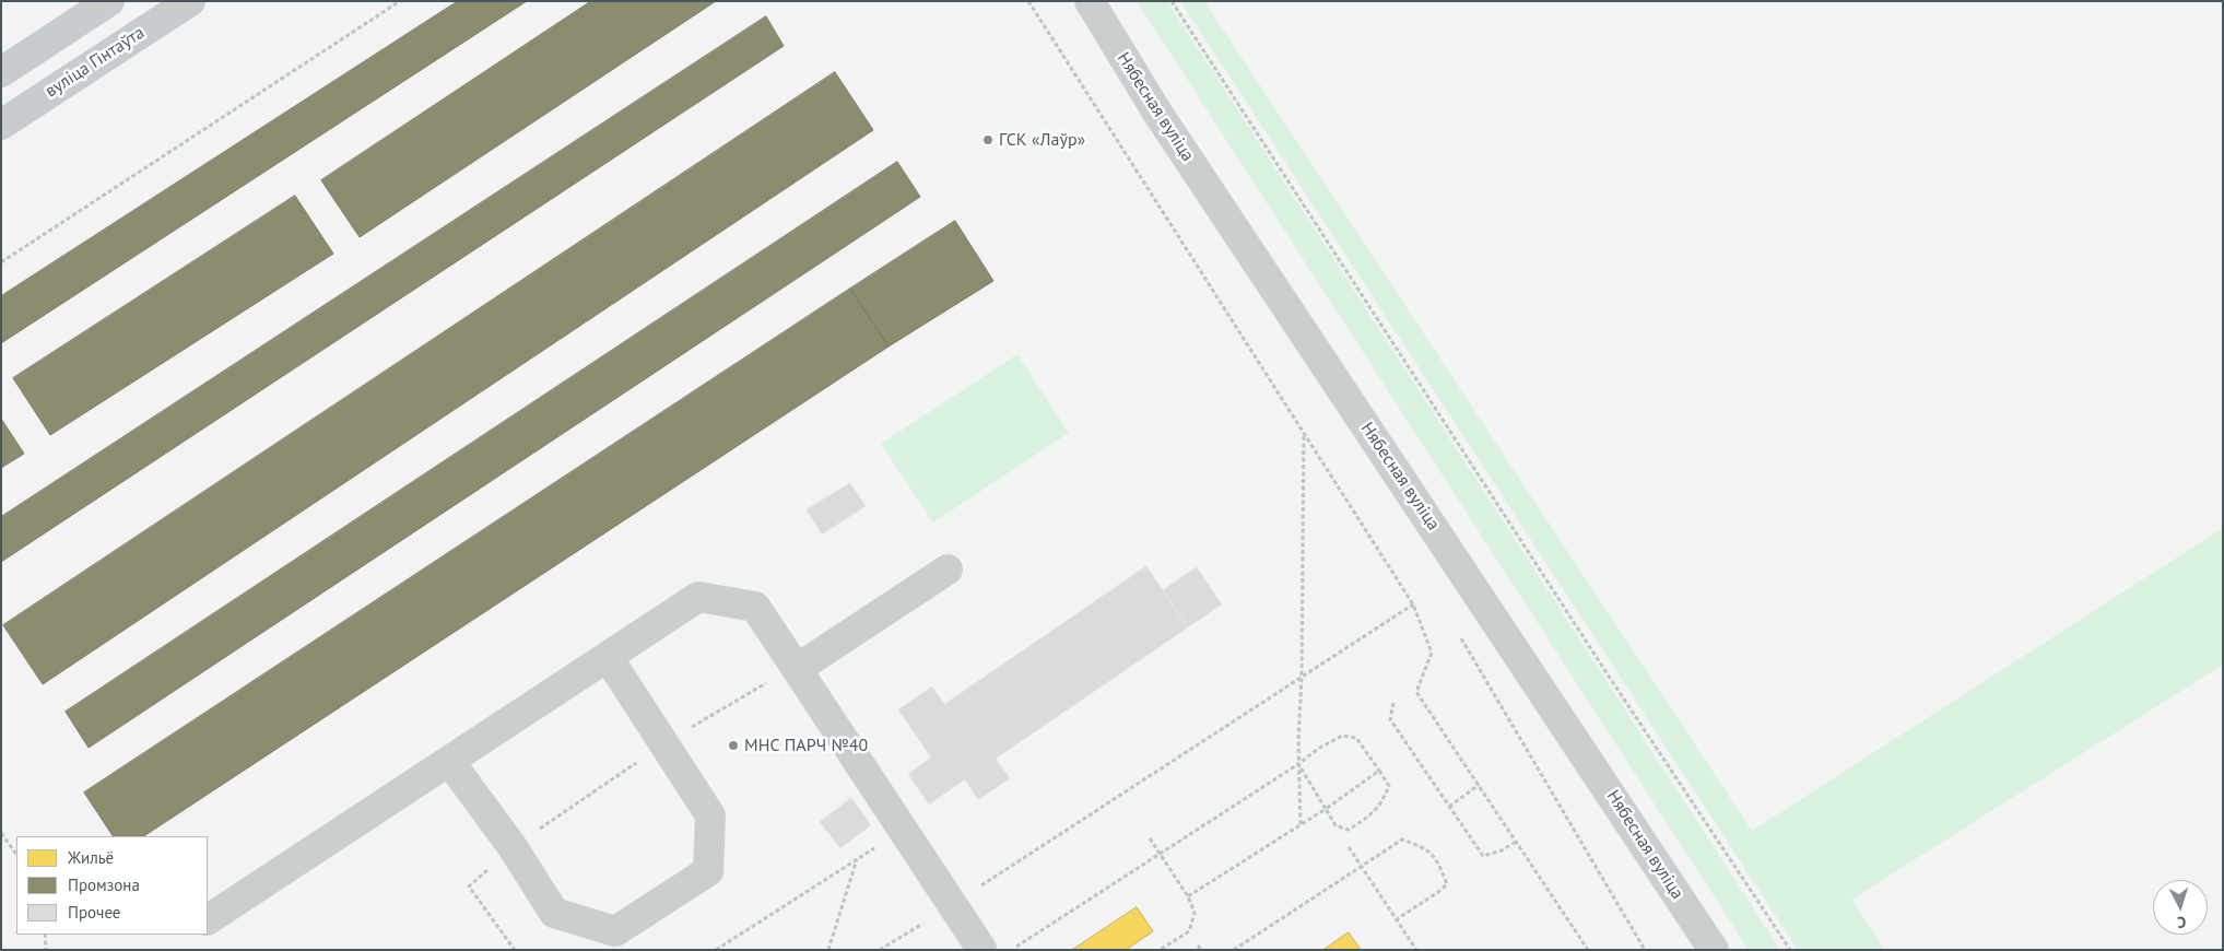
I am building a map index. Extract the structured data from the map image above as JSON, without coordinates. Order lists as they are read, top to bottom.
{
  "streets": {
    "main road": ["вуліца Гінтаўта"],
    "street": ["Нябесная вуліца"]
  },
  "places": ["ГСК «Лаўр»", "МНС ПАРЧ №40"],
  "legend": ["Жильё", "Промзона", "Прочее"],
  "north": "bottom"
}
